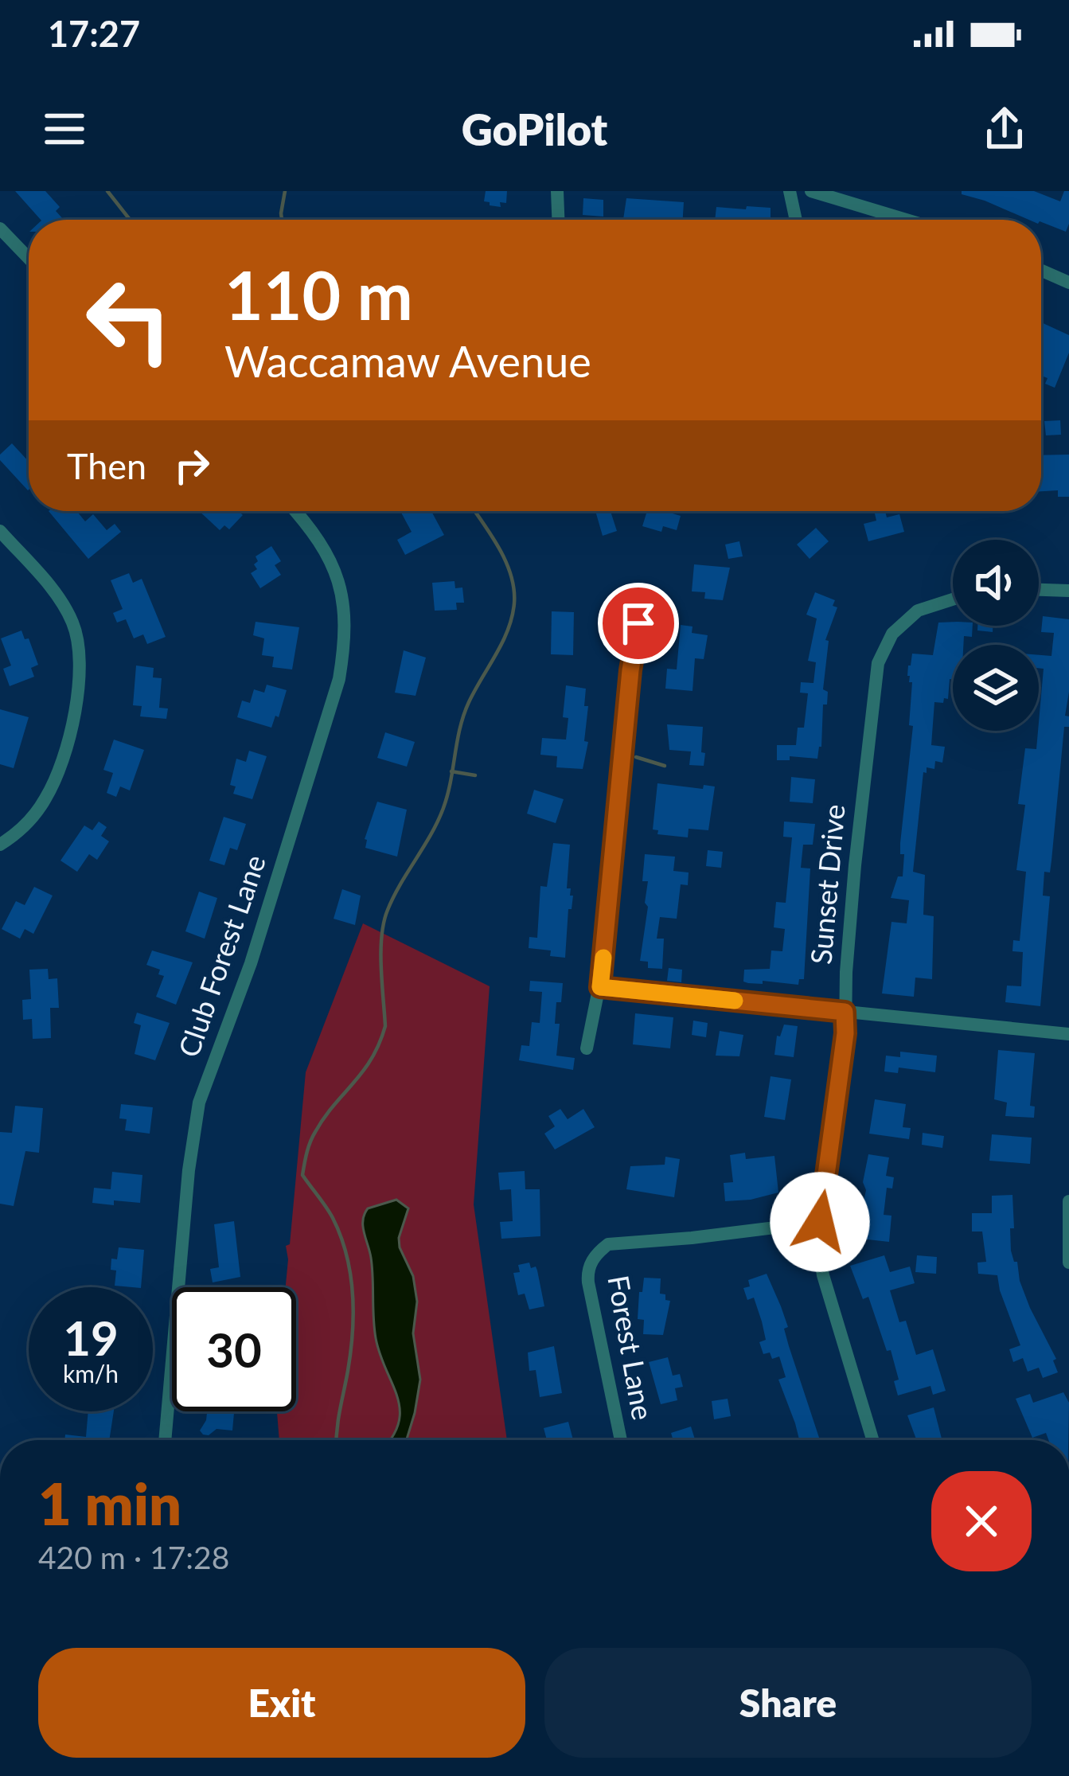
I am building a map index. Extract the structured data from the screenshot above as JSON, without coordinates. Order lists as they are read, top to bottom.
{
  "streets": {
    "street": ["Sunset Drive", "Club Forest Lane", "Forest Lane"]
  },
  "crossings": [
    ["Sunset Drive", "Forest Lane"]
  ],
  "page": {
    "status": "17:27",
    "header": "GoPilot",
    "turn": ["110 m", "Waccamaw Avenue"],
    "then": "Then",
    "speed": "19 km/h",
    "limit": "30",
    "heading": ["1 min", "420 m · 17:28"],
    "buttons": ["Exit", "Share"]
  }
}
